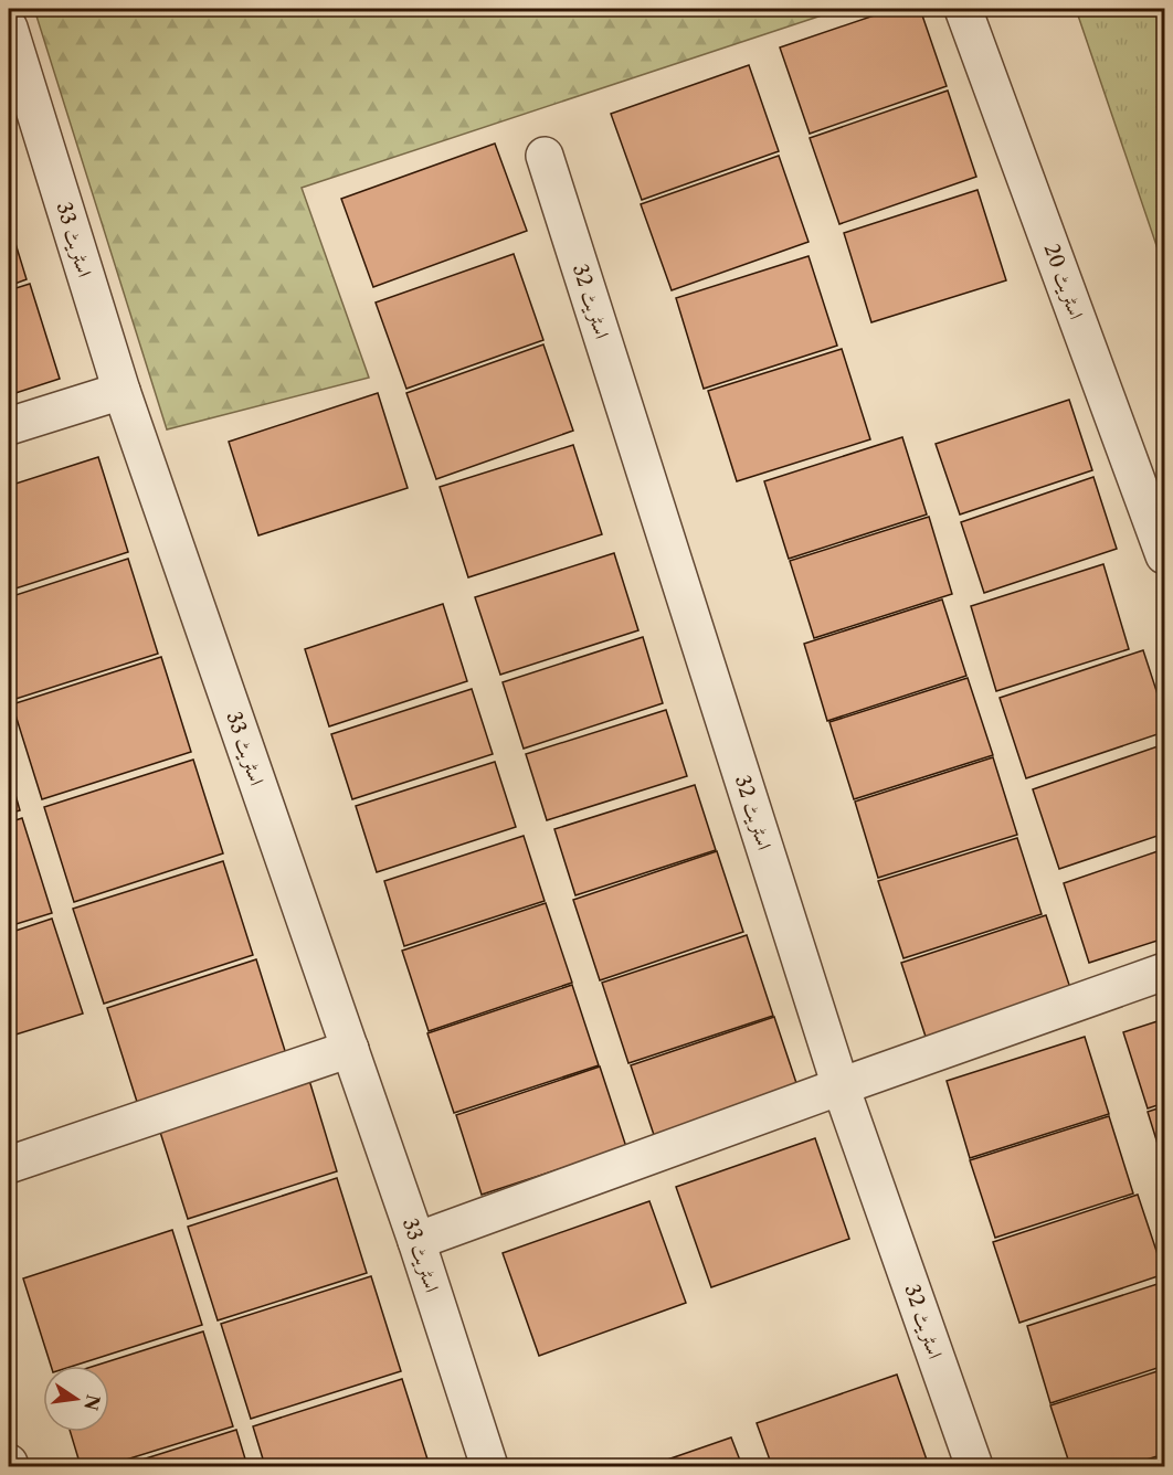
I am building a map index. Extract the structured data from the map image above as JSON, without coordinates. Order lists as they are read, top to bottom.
{
  "streets": {
    "street": ["اسٹریٹ 33", "اسٹریٹ 20", "اسٹریٹ 32"]
  },
  "north": "right"
}
